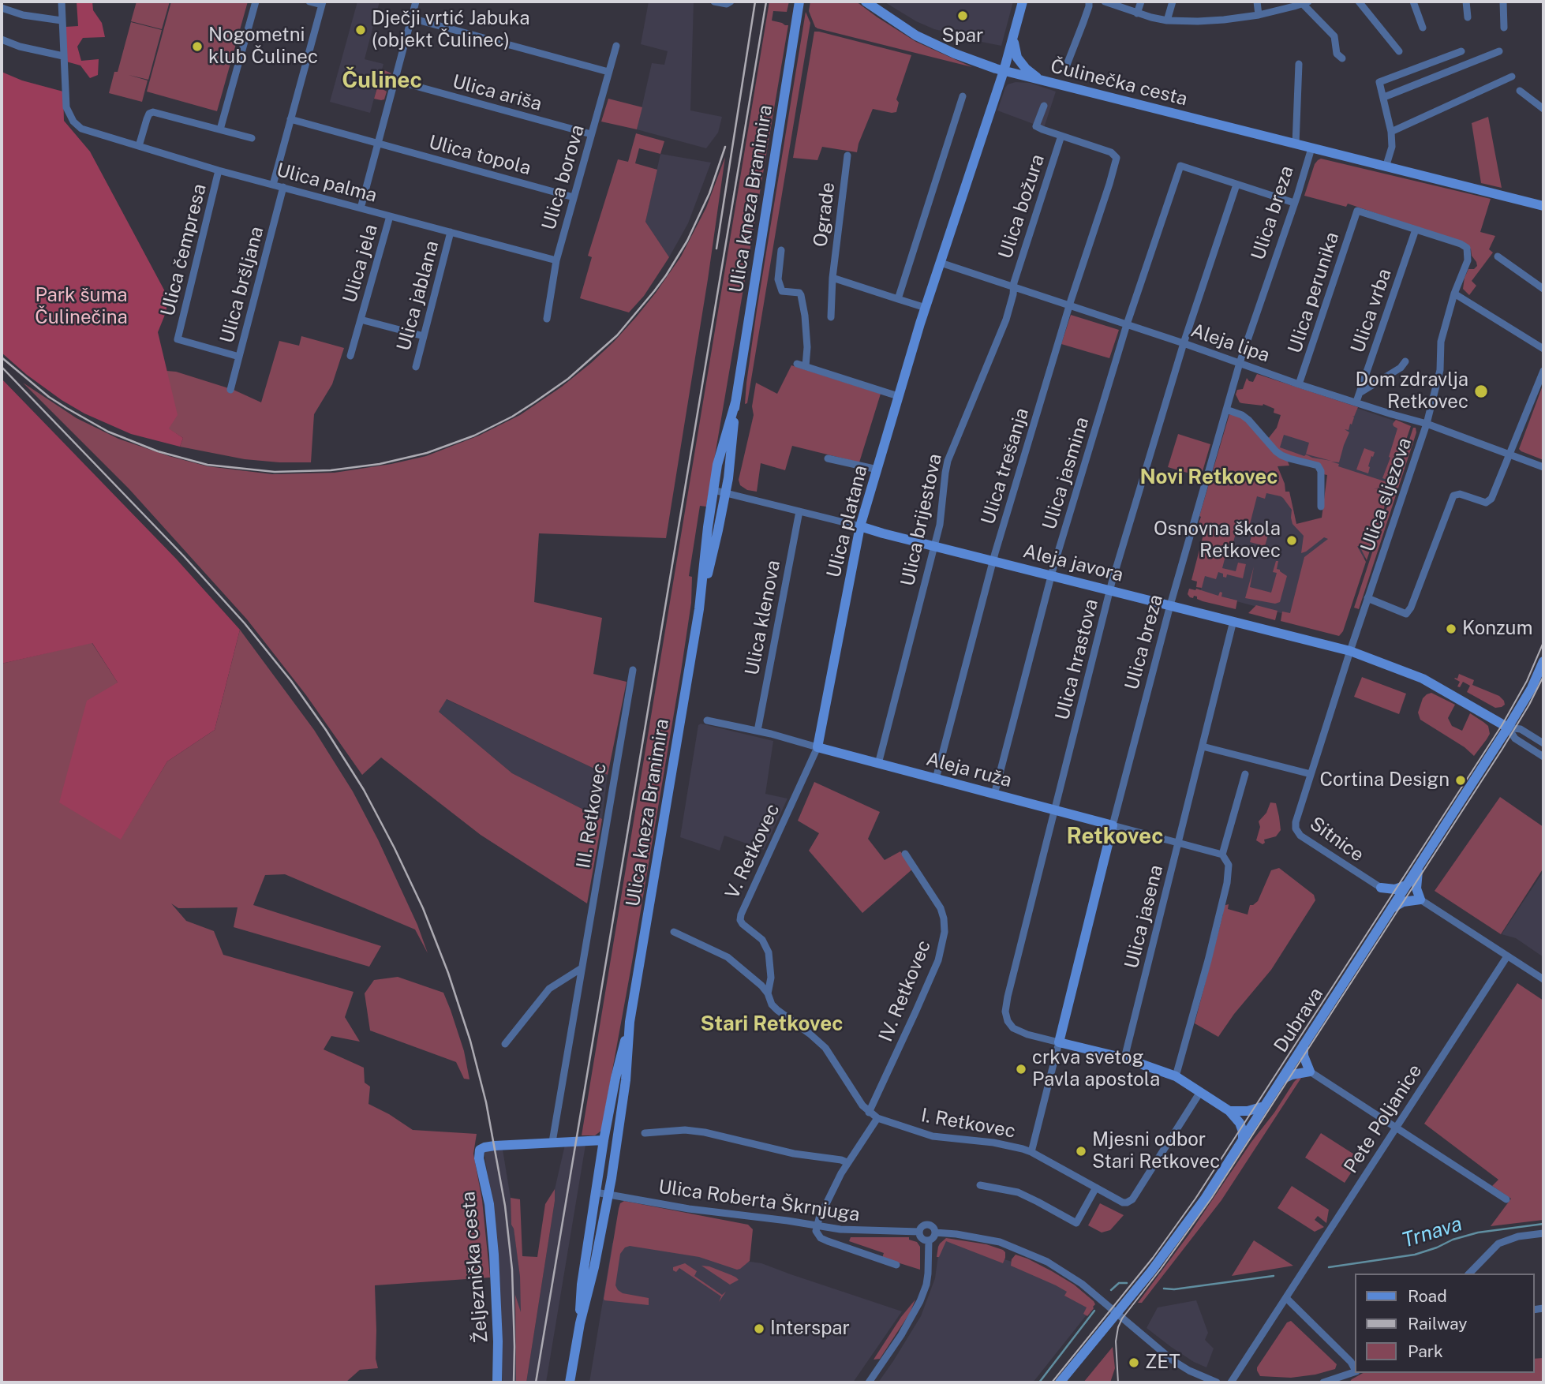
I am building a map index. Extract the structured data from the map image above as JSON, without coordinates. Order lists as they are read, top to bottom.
{
  "streets": {
    "main road": [
      "Čulinečka cesta",
      "Ulica kneza Branimira",
      "Ulica breza",
      "Ulica platana",
      "Aleja javora",
      "Aleja ruža",
      "Dubrava",
      "Željeznička cesta"
    ],
    "street": [
      "Ulica ariša",
      "Ulica topola",
      "Ulica borova",
      "Ulica palma",
      "Ulica božura",
      "Ograde",
      "Ulica čempresa",
      "Ulica jela",
      "Ulica bršljana",
      "Ulica perunika",
      "Ulica jablana",
      "Ulica vrba",
      "Aleja lipa",
      "Ulica trešanja",
      "Ulica jasmina",
      "Ulica sljezova",
      "Ulica brijestova",
      "Ulica klenova",
      "Ulica hrastova",
      "III. Retkovec",
      "Sitnice",
      "V. Retkovec",
      "Ulica jasena",
      "IV. Retkovec",
      "Pete Poljanice",
      "I. Retkovec",
      "Ulica Roberta Škrnjuga"
    ]
  },
  "crossings": [
    ["Čulinečka cesta", "Ulica breza"],
    ["Čulinečka cesta", "Ulica platana"],
    ["Ulica ariša", "Ulica borova"],
    ["Ulica topola", "Ulica borova"],
    ["Ulica borova", "Ulica palma"],
    ["Ulica palma", "Ulica čempresa"],
    ["Ulica palma", "Ulica jela"],
    ["Ulica palma", "Ulica bršljana"],
    ["Ulica palma", "Ulica jablana"],
    ["Ulica kneza Branimira", "Aleja javora"],
    ["Ulica kneza Branimira", "Ulica Roberta Škrnjuga"],
    ["Ulica božura", "Aleja lipa"],
    ["Ulica božura", "Ulica trešanja"],
    ["Ulica božura", "Ulica brijestova"],
    ["Ulica breza", "Aleja lipa"],
    ["Ulica breza", "Aleja javora"],
    ["Ulica breza", "Ulica hrastova"],
    ["Ulica breza", "Aleja ruža"],
    ["Ulica breza", "I. Retkovec"],
    ["Ulica čempresa", "Ulica bršljana"],
    ["Ulica jela", "Ulica jablana"],
    ["Ulica perunika", "Ulica vrba"],
    ["Ulica perunika", "Aleja lipa"],
    ["Ulica perunika", "Ulica sljezova"],
    ["Ulica vrba", "Aleja lipa"],
    ["Ulica vrba", "Ulica sljezova"],
    ["Aleja lipa", "Ulica trešanja"],
    ["Aleja lipa", "Ulica jasmina"],
    ["Aleja lipa", "Ulica sljezova"],
    ["Aleja lipa", "Ulica brijestova"],
    ["Aleja lipa", "Ulica platana"],
    ["Aleja lipa", "Ulica hrastova"],
    ["Ulica trešanja", "Aleja javora"],
    ["Ulica trešanja", "Aleja ruža"],
    ["Ulica jasmina", "Aleja javora"],
    ["Ulica jasmina", "Ulica hrastova"],
    ["Ulica jasmina", "Aleja ruža"],
    ["Ulica sljezova", "Aleja javora"],
    ["Ulica sljezova", "Sitnice"],
    ["Ulica brijestova", "Aleja javora"],
    ["Ulica brijestova", "Aleja ruža"],
    ["Ulica platana", "Aleja javora"],
    ["Ulica platana", "Aleja ruža"],
    ["Ulica platana", "V. Retkovec"],
    ["Aleja javora", "Ulica klenova"],
    ["Aleja javora", "Ulica hrastova"],
    ["Aleja javora", "Sitnice"],
    ["Aleja javora", "Ulica jasena"],
    ["Aleja javora", "Dubrava"],
    ["Ulica klenova", "Aleja ruža"],
    ["Ulica hrastova", "Aleja ruža"],
    ["Aleja ruža", "V. Retkovec"],
    ["Aleja ruža", "Ulica jasena"],
    ["III. Retkovec", "Željeznička cesta"],
    ["V. Retkovec", "I. Retkovec"],
    ["IV. Retkovec", "I. Retkovec"]
  ],
  "districts": [
    "Čulinec",
    "Novi Retkovec",
    "Retkovec",
    "Stari Retkovec"
  ],
  "water": ["Trnava"],
  "parks": ["Park šuma Čulinečina"],
  "places": [
    "Spar",
    "Dječji vrtić Jabuka (objekt Čulinec)",
    "Nogometni klub Čulinec",
    "Dom zdravlja Retkovec",
    "Osnovna škola Retkovec",
    "Konzum",
    "Cortina Design",
    "crkva svetog Pavla apostola",
    "Mjesni odbor Stari Retkovec",
    "Interspar",
    "ZET"
  ],
  "legend": ["Road", "Railway", "Park"]
}
